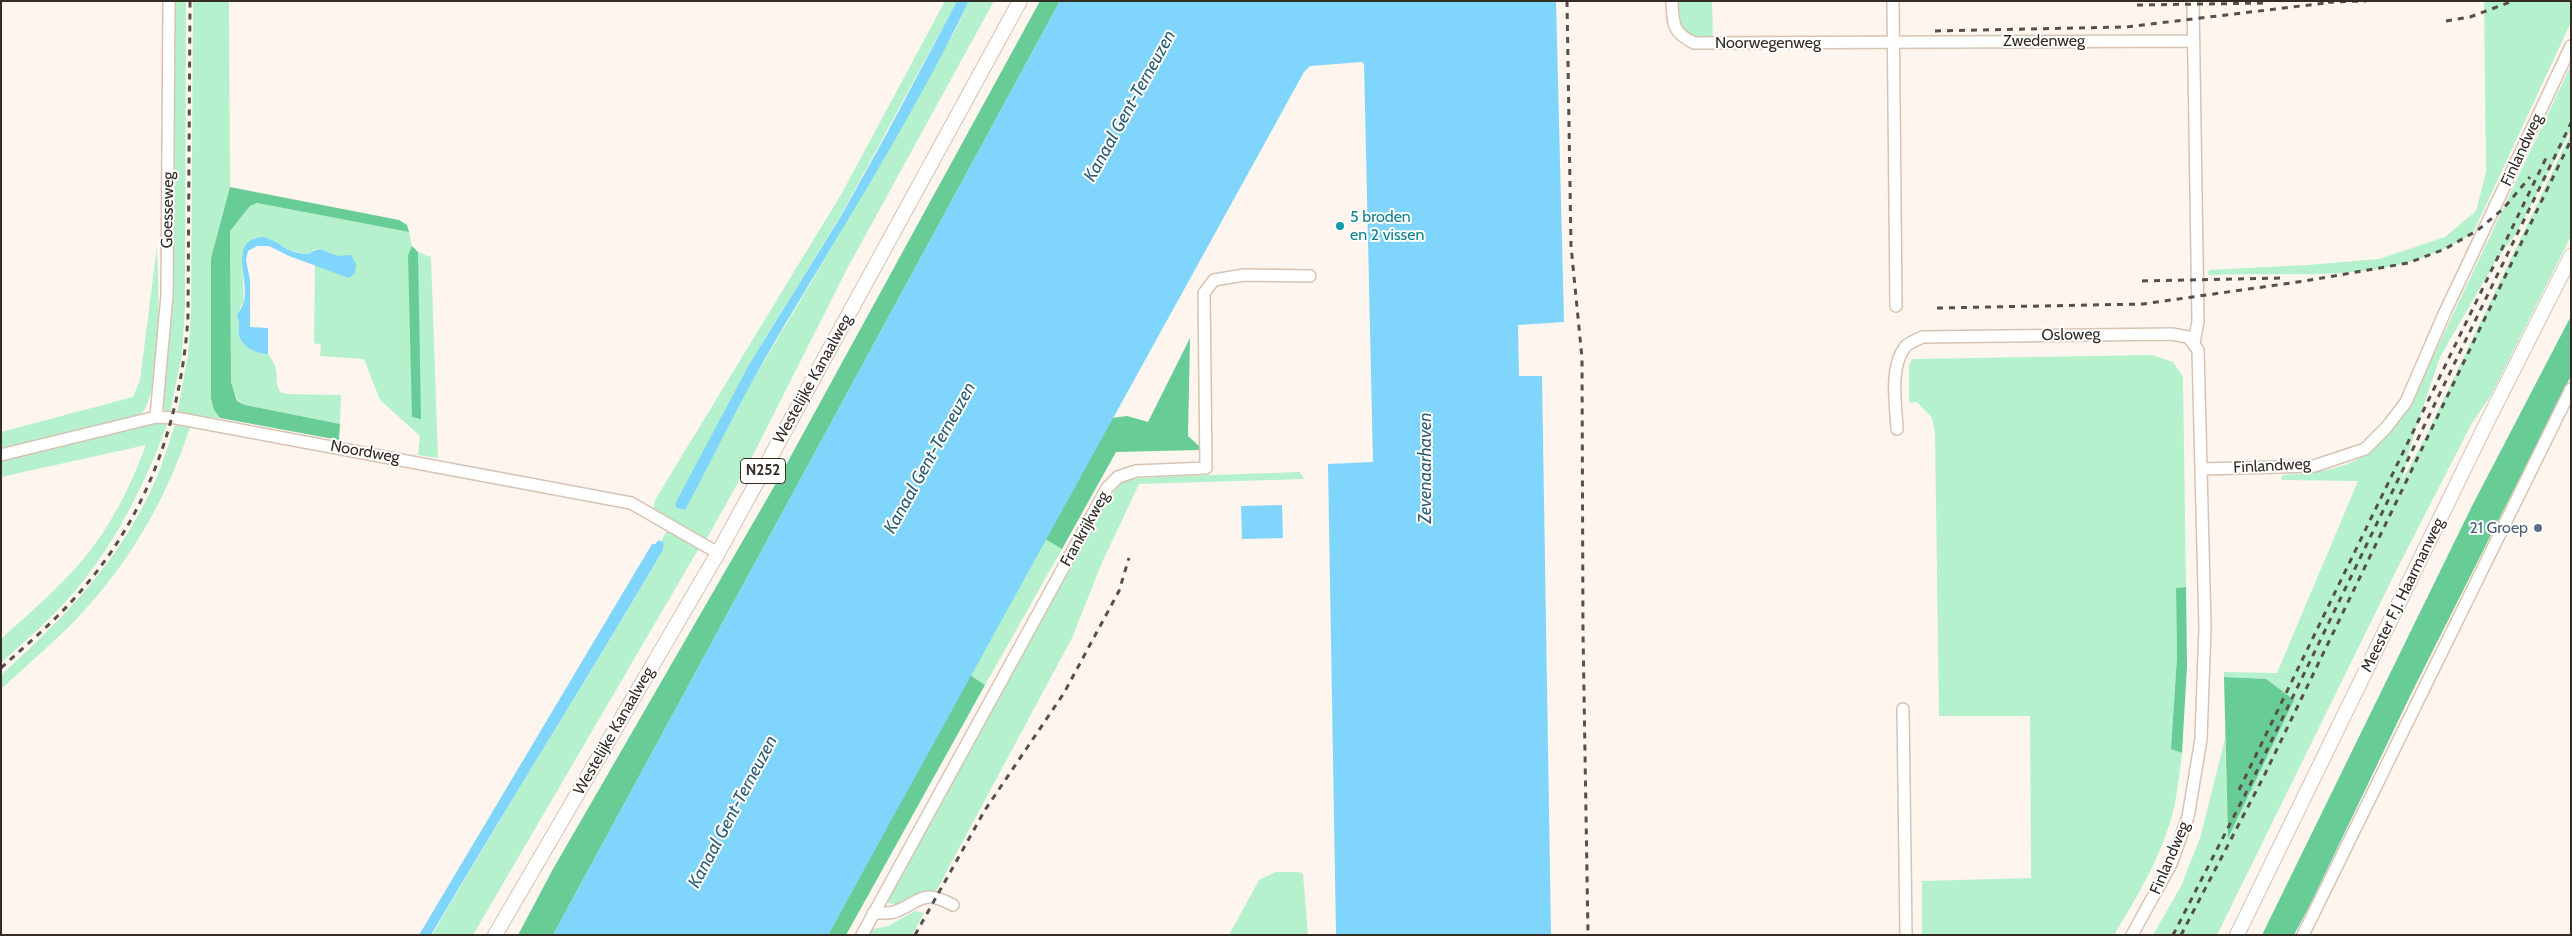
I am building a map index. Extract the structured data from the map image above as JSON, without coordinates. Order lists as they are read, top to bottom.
{
  "streets": {
    "main road": ["Westelijke Kanaalweg", "N252", "Meester F.J. Haarmanweg"],
    "street": [
      "Zwedenweg",
      "Noorwegenweg",
      "Finlandweg",
      "Goesseweg",
      "Osloweg",
      "Noordweg",
      "Frankrijkweg"
    ]
  },
  "crossings": [
    ["Zwedenweg", "Noorwegenweg"],
    ["Goesseweg", "Noordweg"],
    ["Westelijke Kanaalweg", "Noordweg"]
  ],
  "water": ["Kanaal Gent-Terneuzen", "Zevenaarhaven"],
  "places": ["5 broden en 2 vissen", "21 Groep"]
}
